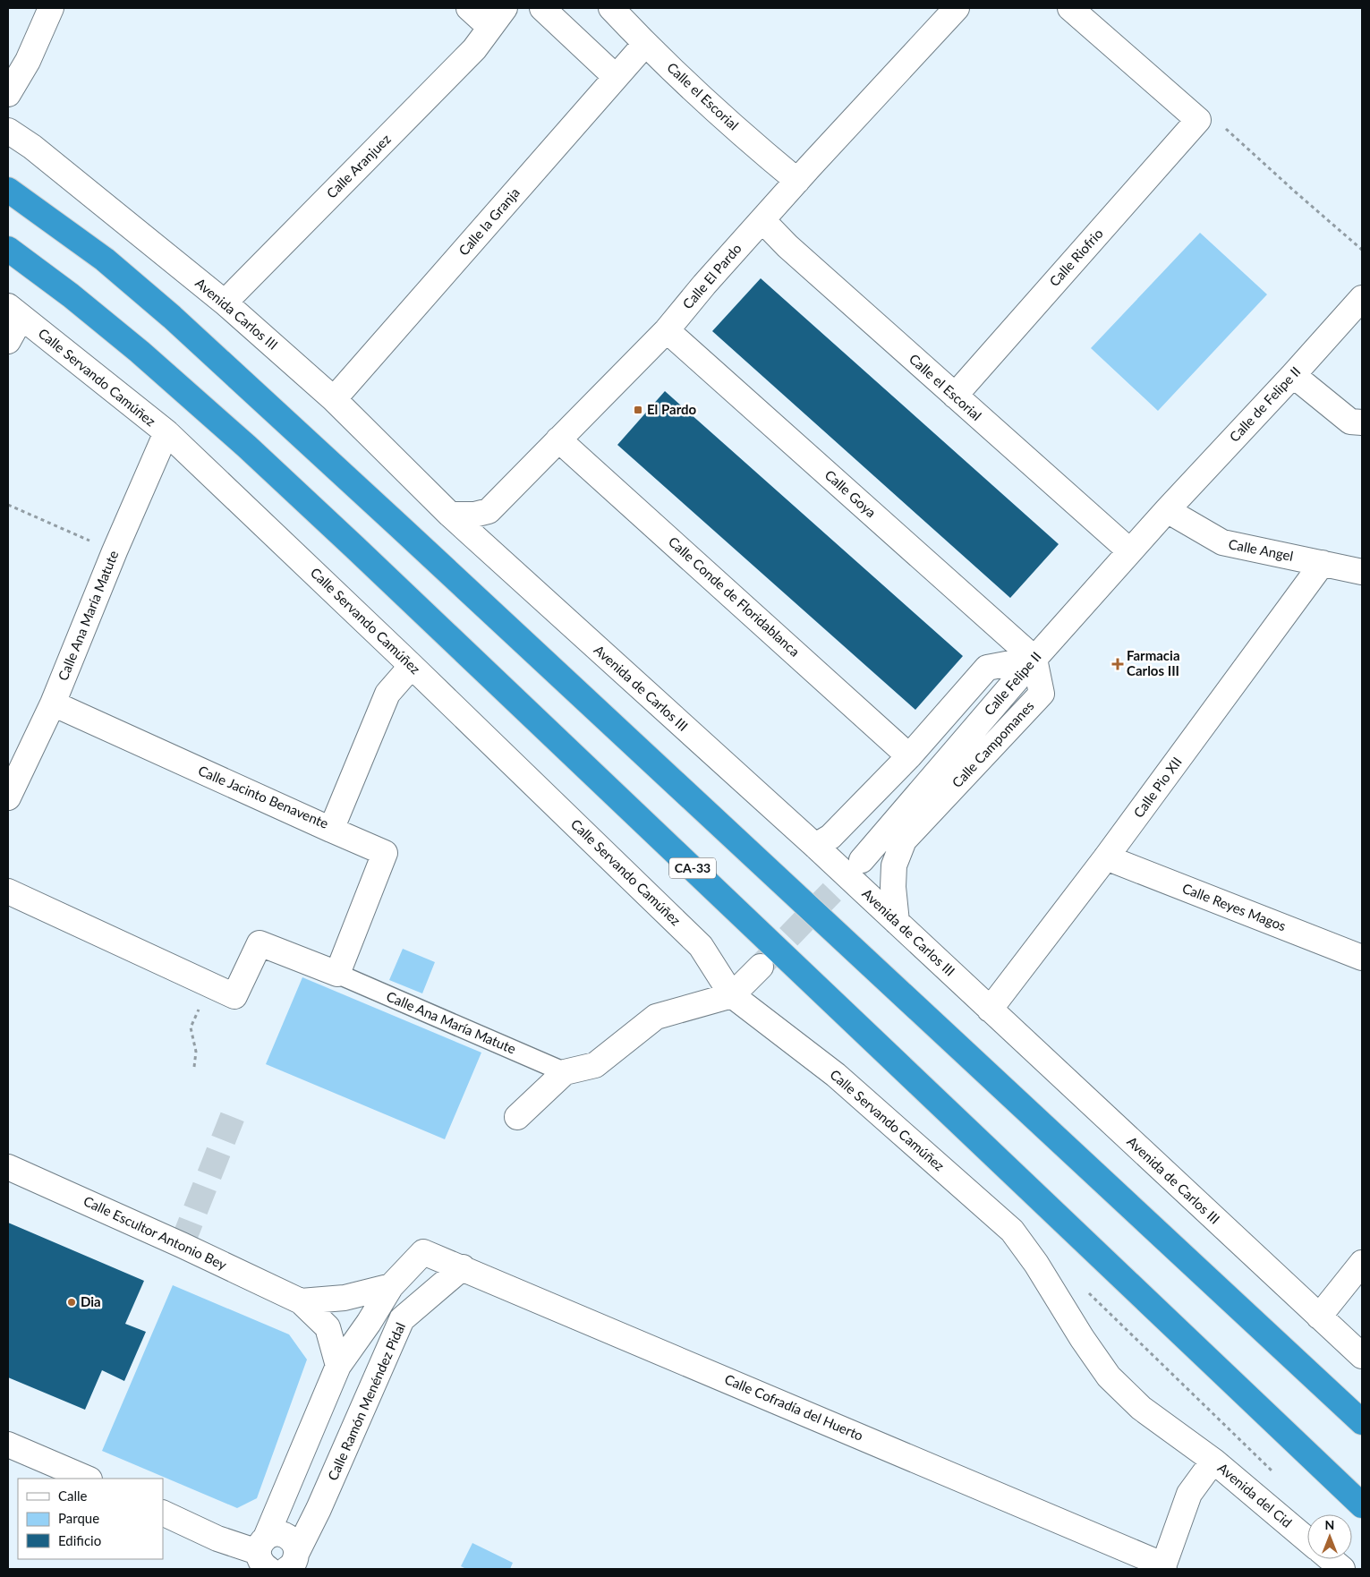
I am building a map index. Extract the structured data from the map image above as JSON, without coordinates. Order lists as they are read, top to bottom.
{
  "streets": {
    "highway": ["CA-33"],
    "street": [
      "Calle el Escorial",
      "Calle Aranjuez",
      "Calle la Granja",
      "Calle Riofrio",
      "Calle El Pardo",
      "Avenida Carlos III",
      "Calle Servando Camúñez",
      "Calle de Felipe II",
      "Calle Goya",
      "Calle Angel",
      "Calle Conde de Floridablanca",
      "Calle Ana María Matute",
      "Calle Felipe II",
      "Avenida de Carlos III",
      "Calle Campomanes",
      "Calle Pio XII",
      "Calle Jacinto Benavente",
      "Calle Reyes Magos",
      "Calle Escultor Antonio Bey",
      "Calle Ramón Menéndez Pidal",
      "Calle Cofradía del Huerto",
      "Avenida del Cid"
    ]
  },
  "crossings": [
    ["Calle el Escorial", "Calle la Granja"],
    ["Calle el Escorial", "Calle Riofrio"],
    ["Calle el Escorial", "Calle El Pardo"],
    ["Calle el Escorial", "Calle Felipe II"],
    ["Calle Aranjuez", "Avenida Carlos III"],
    ["Calle la Granja", "Avenida Carlos III"],
    ["Calle El Pardo", "Avenida Carlos III"],
    ["Calle El Pardo", "Calle Goya"],
    ["Calle El Pardo", "Calle Conde de Floridablanca"],
    ["Calle El Pardo", "Avenida de Carlos III"],
    ["Avenida Carlos III", "Avenida de Carlos III"],
    ["Calle Servando Camúñez", "Calle Ana María Matute"],
    ["Calle Servando Camúñez", "Calle Jacinto Benavente"],
    ["Calle Servando Camúñez", "Avenida del Cid"],
    ["Calle de Felipe II", "Calle Angel"],
    ["Calle de Felipe II", "Calle Felipe II"],
    ["Calle Goya", "Calle Felipe II"],
    ["Calle Goya", "Calle Campomanes"],
    ["Calle Angel", "Calle Felipe II"],
    ["Calle Angel", "Calle Pio XII"],
    ["Calle Ana María Matute", "Calle Jacinto Benavente"],
    ["Calle Felipe II", "Calle Campomanes"],
    ["Avenida de Carlos III", "Calle Campomanes"],
    ["Avenida de Carlos III", "Calle Pio XII"],
    ["Calle Pio XII", "Calle Reyes Magos"],
    ["Calle Ramón Menéndez Pidal", "Calle Cofradía del Huerto"]
  ],
  "places": {
    "transit": ["El Pardo"],
    "health": ["Farmacia Carlos III"],
    "other": ["Dia"]
  },
  "legend": ["Calle", "Parque", "Edificio"],
  "north": "top"
}
